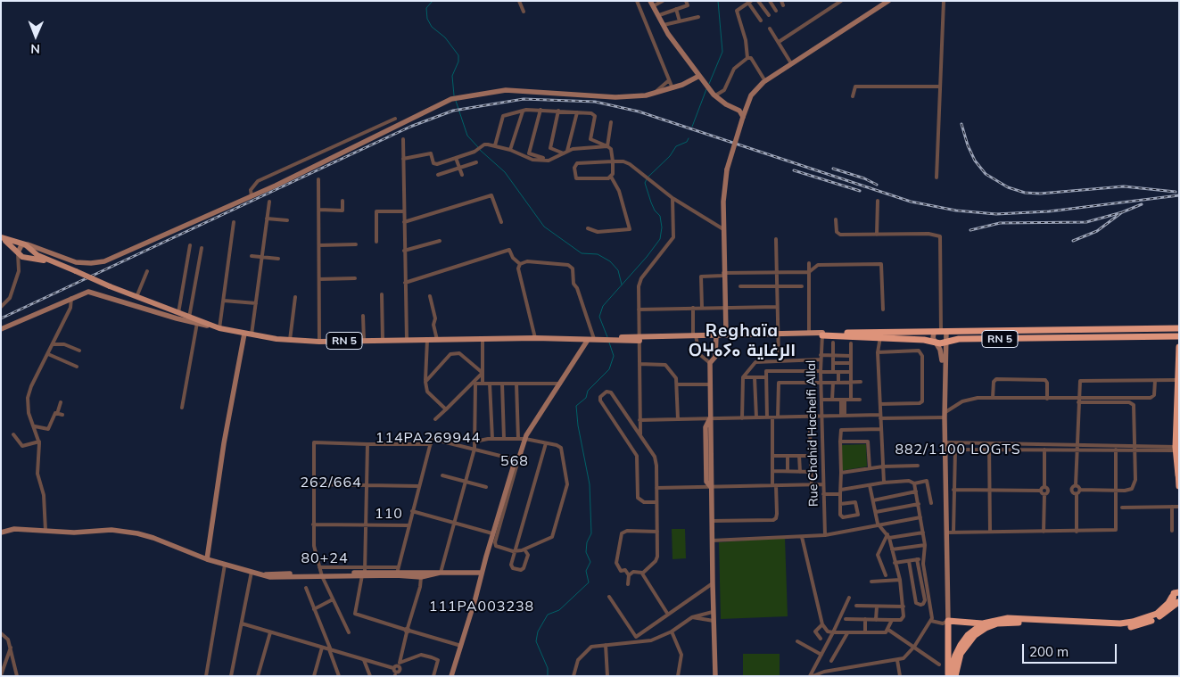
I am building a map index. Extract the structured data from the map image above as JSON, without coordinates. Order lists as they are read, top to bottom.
{
  "streets": {
    "highway": ["RN 5"],
    "street": ["Rue Chahid Hachelfi Allal"]
  },
  "crossings": [
    ["RN 5", "Rue Chahid Hachelfi Allal"]
  ],
  "districts": [
    "Reghaïa ⵔⵖⴰⵢⴰ الرغاية",
    "114PA269944",
    "882/1100 LOGTS",
    "568",
    "262/664",
    "110",
    "80+24",
    "111PA003238"
  ],
  "scale_bar": "200 m",
  "north": "bottom"
}
